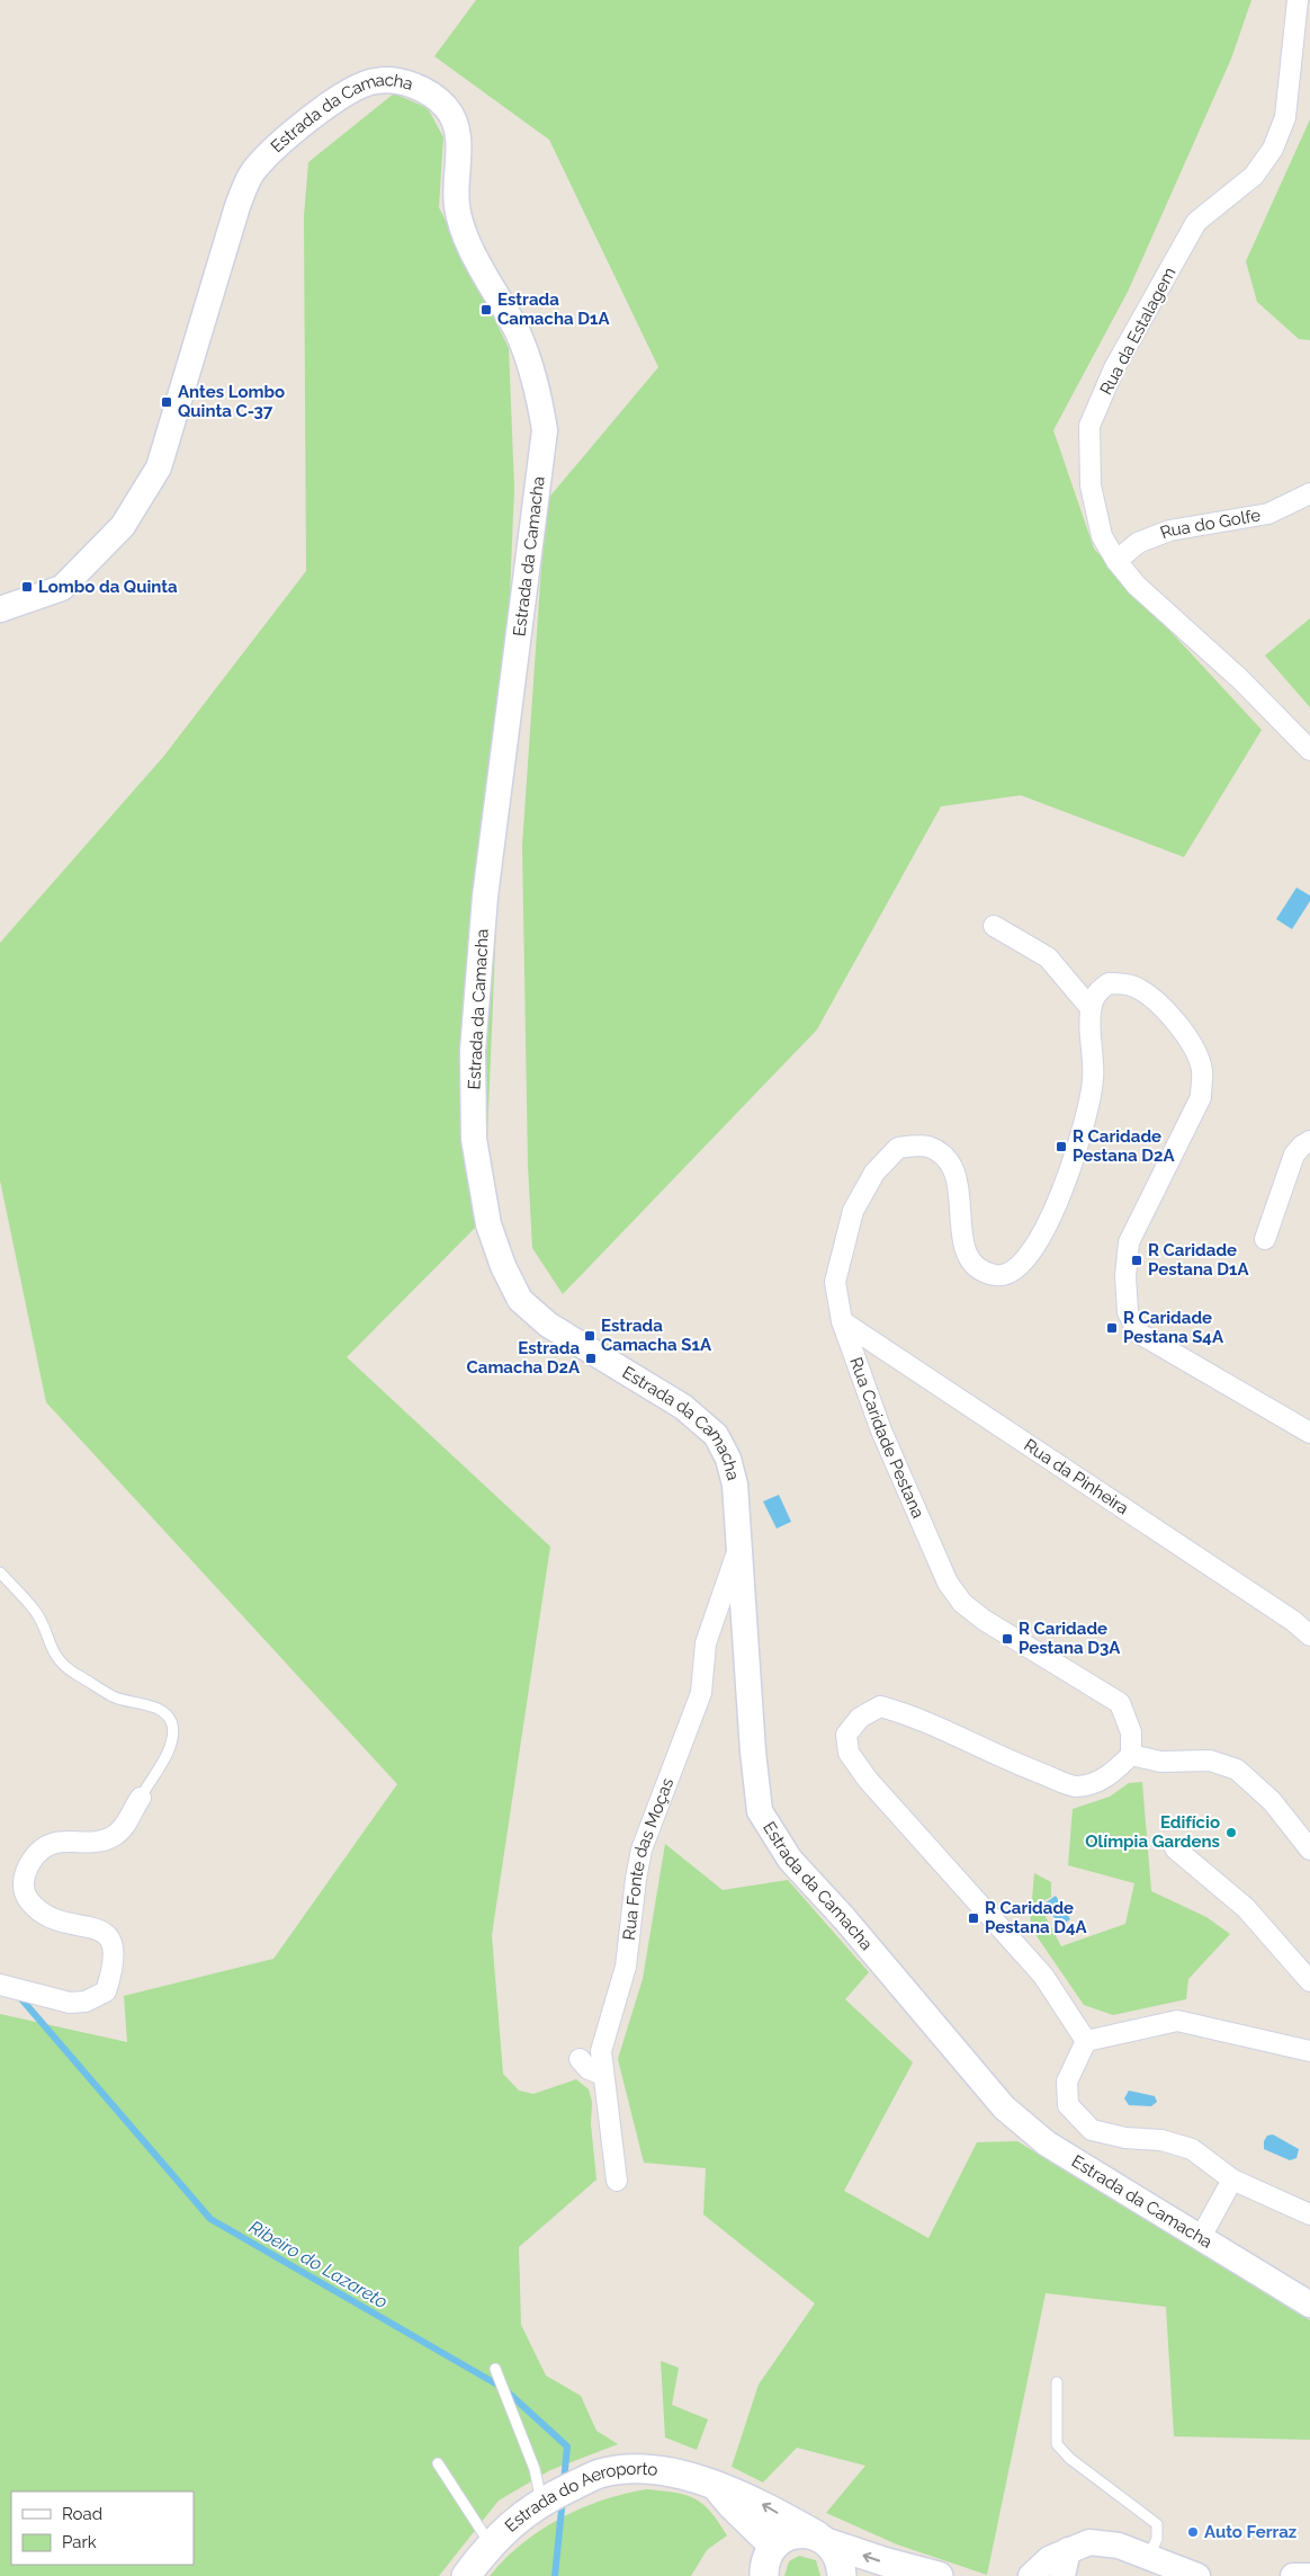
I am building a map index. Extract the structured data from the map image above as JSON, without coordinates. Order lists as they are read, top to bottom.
{
  "streets": {
    "main road": ["Estrada do Aeroporto"],
    "street": [
      "Estrada da Camacha",
      "Rua da Estalagem",
      "Rua do Golfe",
      "Rua Caridade Pestana",
      "Rua da Pinheira",
      "Rua Fonte das Moças"
    ]
  },
  "crossings": [
    ["Estrada da Camacha", "Rua Fonte das Moças"],
    ["Rua da Estalagem", "Rua do Golfe"],
    ["Rua Caridade Pestana", "Rua da Pinheira"]
  ],
  "water": ["Ribeiro do Lazareto"],
  "places": {
    "transit": [
      "Estrada Camacha D1A",
      "Antes Lombo Quinta C-37",
      "Lombo da Quinta",
      "R Caridade Pestana D2A",
      "R Caridade Pestana D1A",
      "R Caridade Pestana S4A",
      "Estrada Camacha S1A",
      "Estrada Camacha D2A",
      "R Caridade Pestana D3A",
      "R Caridade Pestana D4A"
    ],
    "other": ["Edifício Olímpia Gardens", "Auto Ferraz"]
  },
  "legend": ["Road", "Park"]
}
